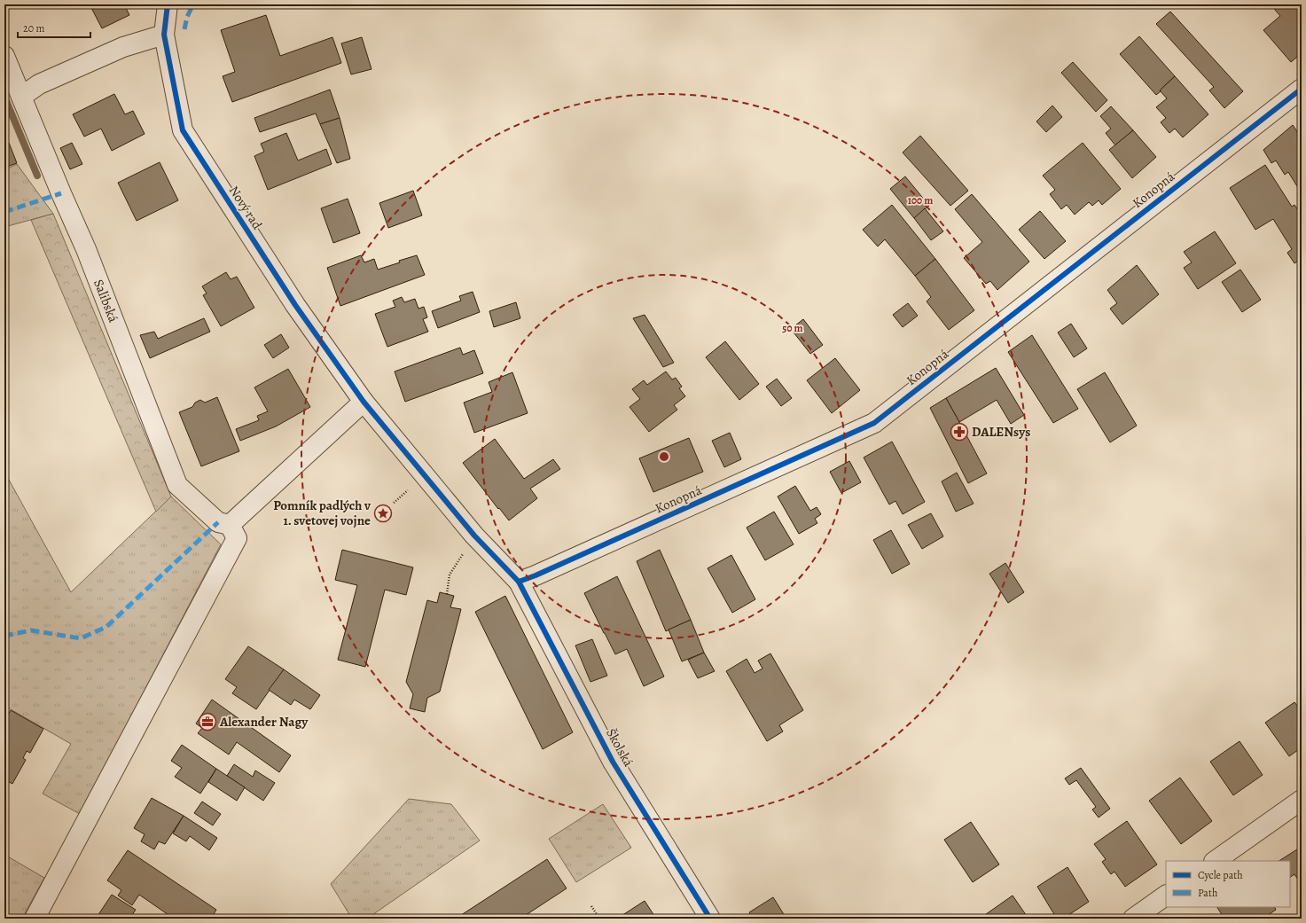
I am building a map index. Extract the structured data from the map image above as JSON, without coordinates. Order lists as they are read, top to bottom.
{
  "streets": {
    "street": [
      "Konopná",
      "Nový rad",
      "Salibská",
      "Školská"
    ]
  },
  "crossings": [
    ["Konopná", "Školská"],
    ["Nový rad", "Školská"]
  ],
  "places": {
    "pharmacy": ["DALENsys"],
    "place": ["Pomník padlých v 1. svetovej vojne"],
    "office": ["Alexander Nagy"]
  },
  "legend": ["Cycle path", "Path"],
  "scale_bar": "20 m",
  "rings": ["100 m", "50 m"]
}
